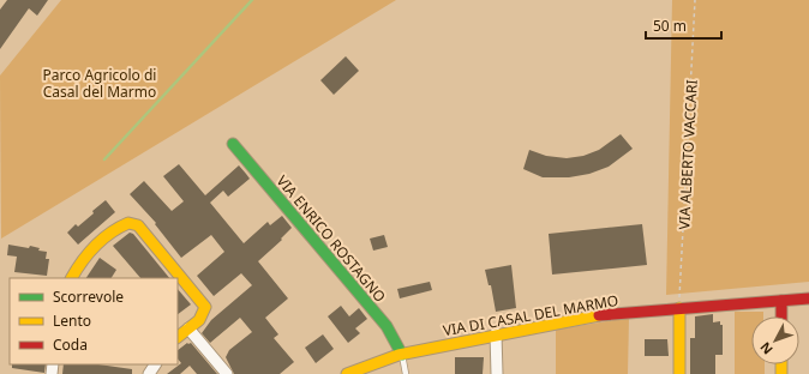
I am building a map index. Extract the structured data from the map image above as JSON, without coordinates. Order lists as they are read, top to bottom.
{
  "streets": {
    "street": ["VIA ENRICO ROSTAGNO", "VIA DI CASAL DEL MARMO"],
    "path": ["VIA ALBERTO VACCARI"]
  },
  "crossings": [
    ["VIA ALBERTO VACCARI", "VIA DI CASAL DEL MARMO"],
    ["VIA ENRICO ROSTAGNO", "VIA DI CASAL DEL MARMO"]
  ],
  "parks": ["Parco Agricolo di Casal del Marmo"],
  "legend": ["Scorrevole", "Lento", "Coda"],
  "scale_bar": "50 m",
  "north": "bottom left"
}
